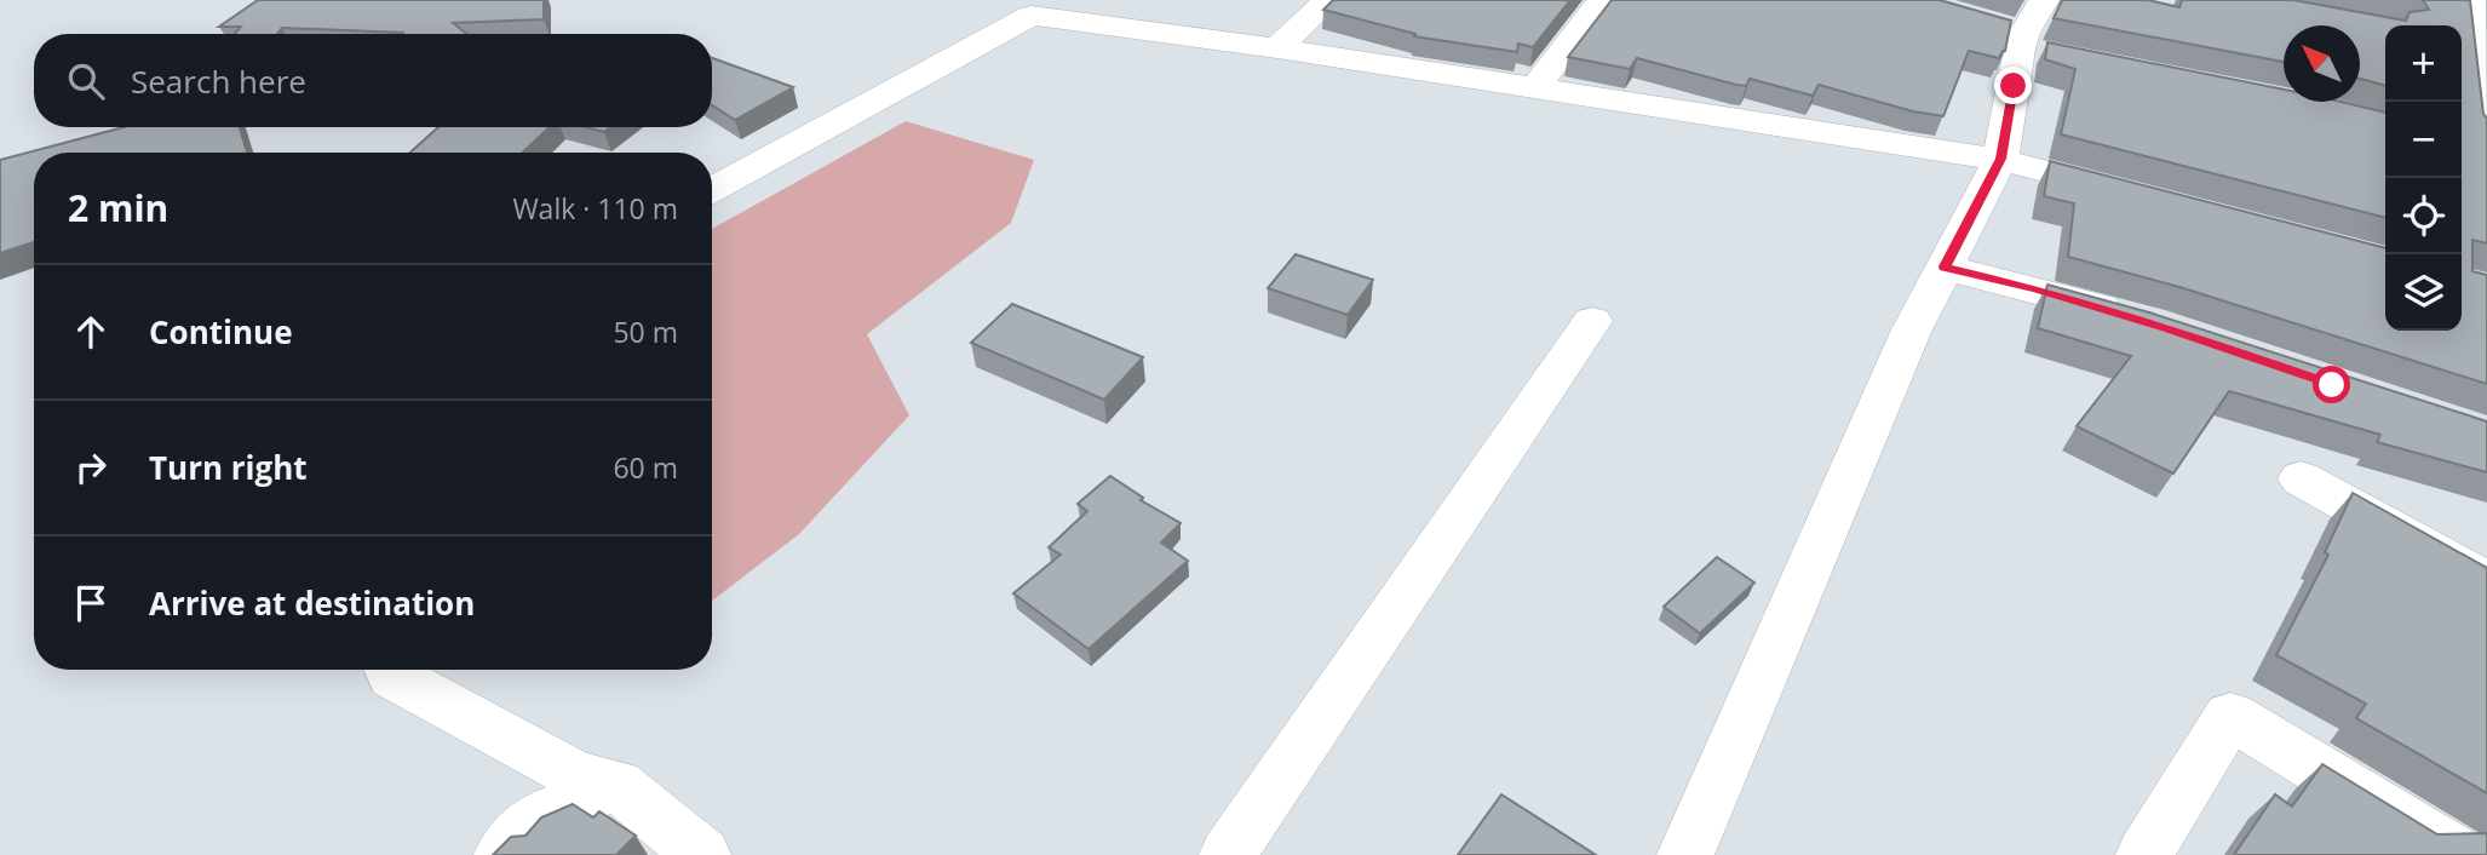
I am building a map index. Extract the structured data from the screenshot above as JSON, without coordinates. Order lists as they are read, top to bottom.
{
  "north": "top left",
  "page": {
    "map_buttons": ["+", "−"],
    "search": "Search here",
    "heading": ["2 min", "Walk · 110 m"],
    "list": [
      ["Continue", "50 m"],
      ["Turn right", "60 m"],
      "Arrive at destination"
    ]
  }
}
